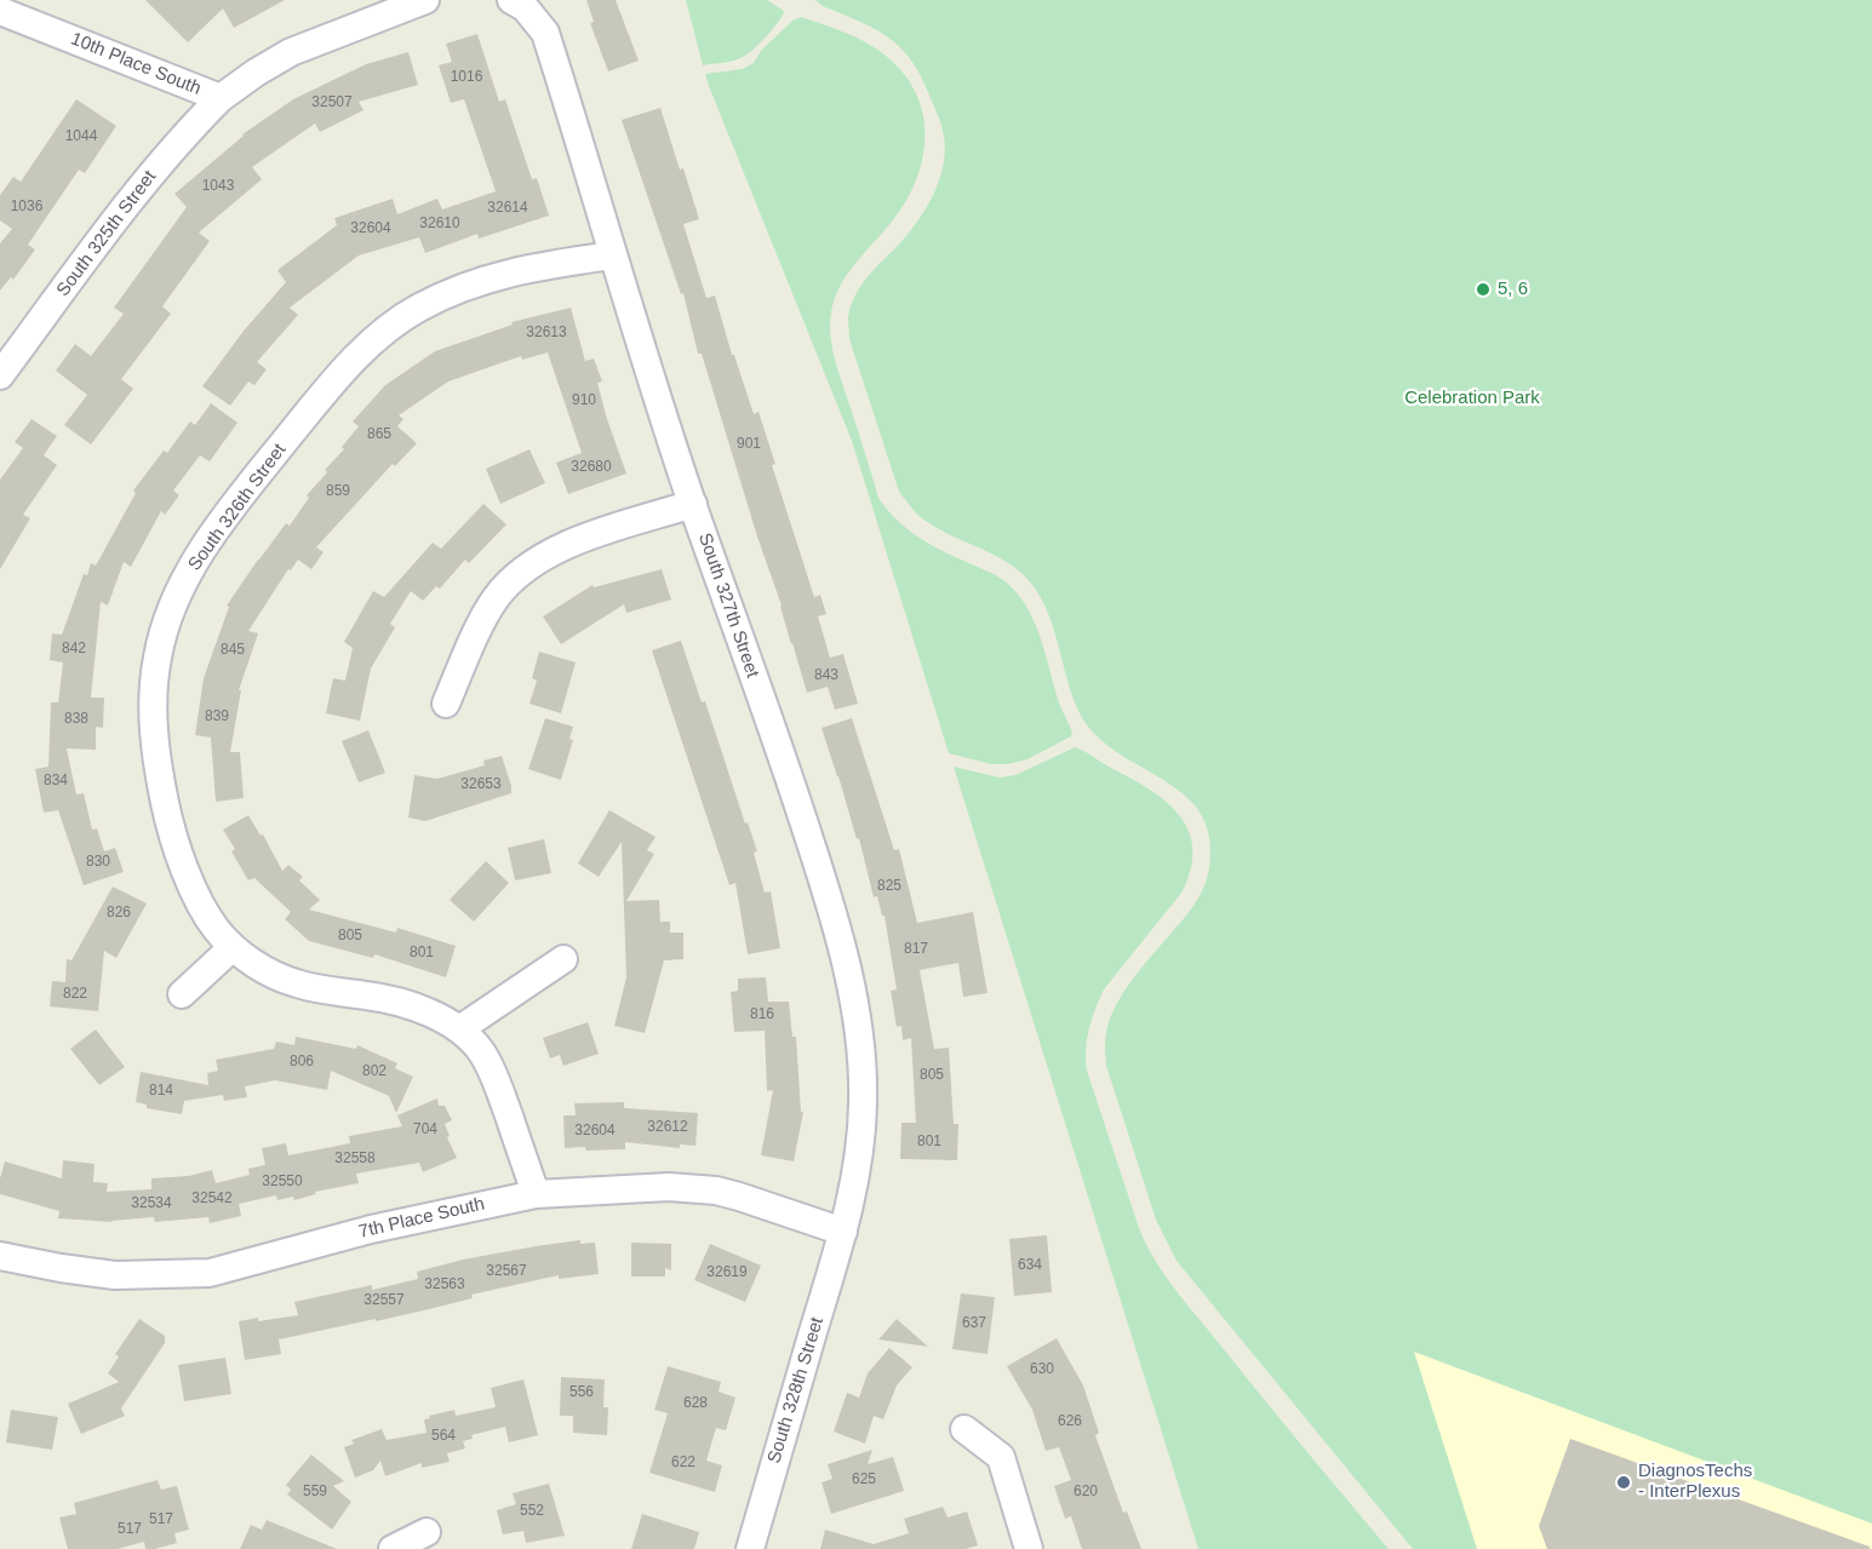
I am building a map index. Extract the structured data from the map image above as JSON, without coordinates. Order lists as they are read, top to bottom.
{
  "streets": {
    "street": [
      "10th Place South",
      "South 325th Street",
      "South 326th Street",
      "South 327th Street",
      "7th Place South",
      "South 328th Street"
    ]
  },
  "crossings": [
    ["10th Place South", "South 325th Street"],
    ["South 326th Street", "South 327th Street"],
    ["South 326th Street", "7th Place South"],
    ["South 327th Street", "7th Place South"],
    ["South 327th Street", "South 328th Street"],
    ["7th Place South", "South 328th Street"]
  ],
  "parks": ["Celebration Park"],
  "places": ["5, 6", "DiagnosTechs - InterPlexus"],
  "house_numbers": [
    "1016",
    "32507",
    "1044",
    "1043",
    "1036",
    "32614",
    "32610",
    "32604",
    "32613",
    "910",
    "865",
    "901",
    "32680",
    "859",
    "842",
    "845",
    "843",
    "839",
    "838",
    "834",
    "32653",
    "830",
    "825",
    "826",
    "805",
    "817",
    "801",
    "822",
    "816",
    "806",
    "802",
    "805",
    "814",
    "32612",
    "704",
    "32604",
    "801",
    "32558",
    "32550",
    "32542",
    "32534",
    "634",
    "32567",
    "32619",
    "32563",
    "32557",
    "637",
    "630",
    "556",
    "628",
    "626",
    "564",
    "622",
    "625",
    "559",
    "620",
    "552",
    "517",
    "517"
  ]
}
